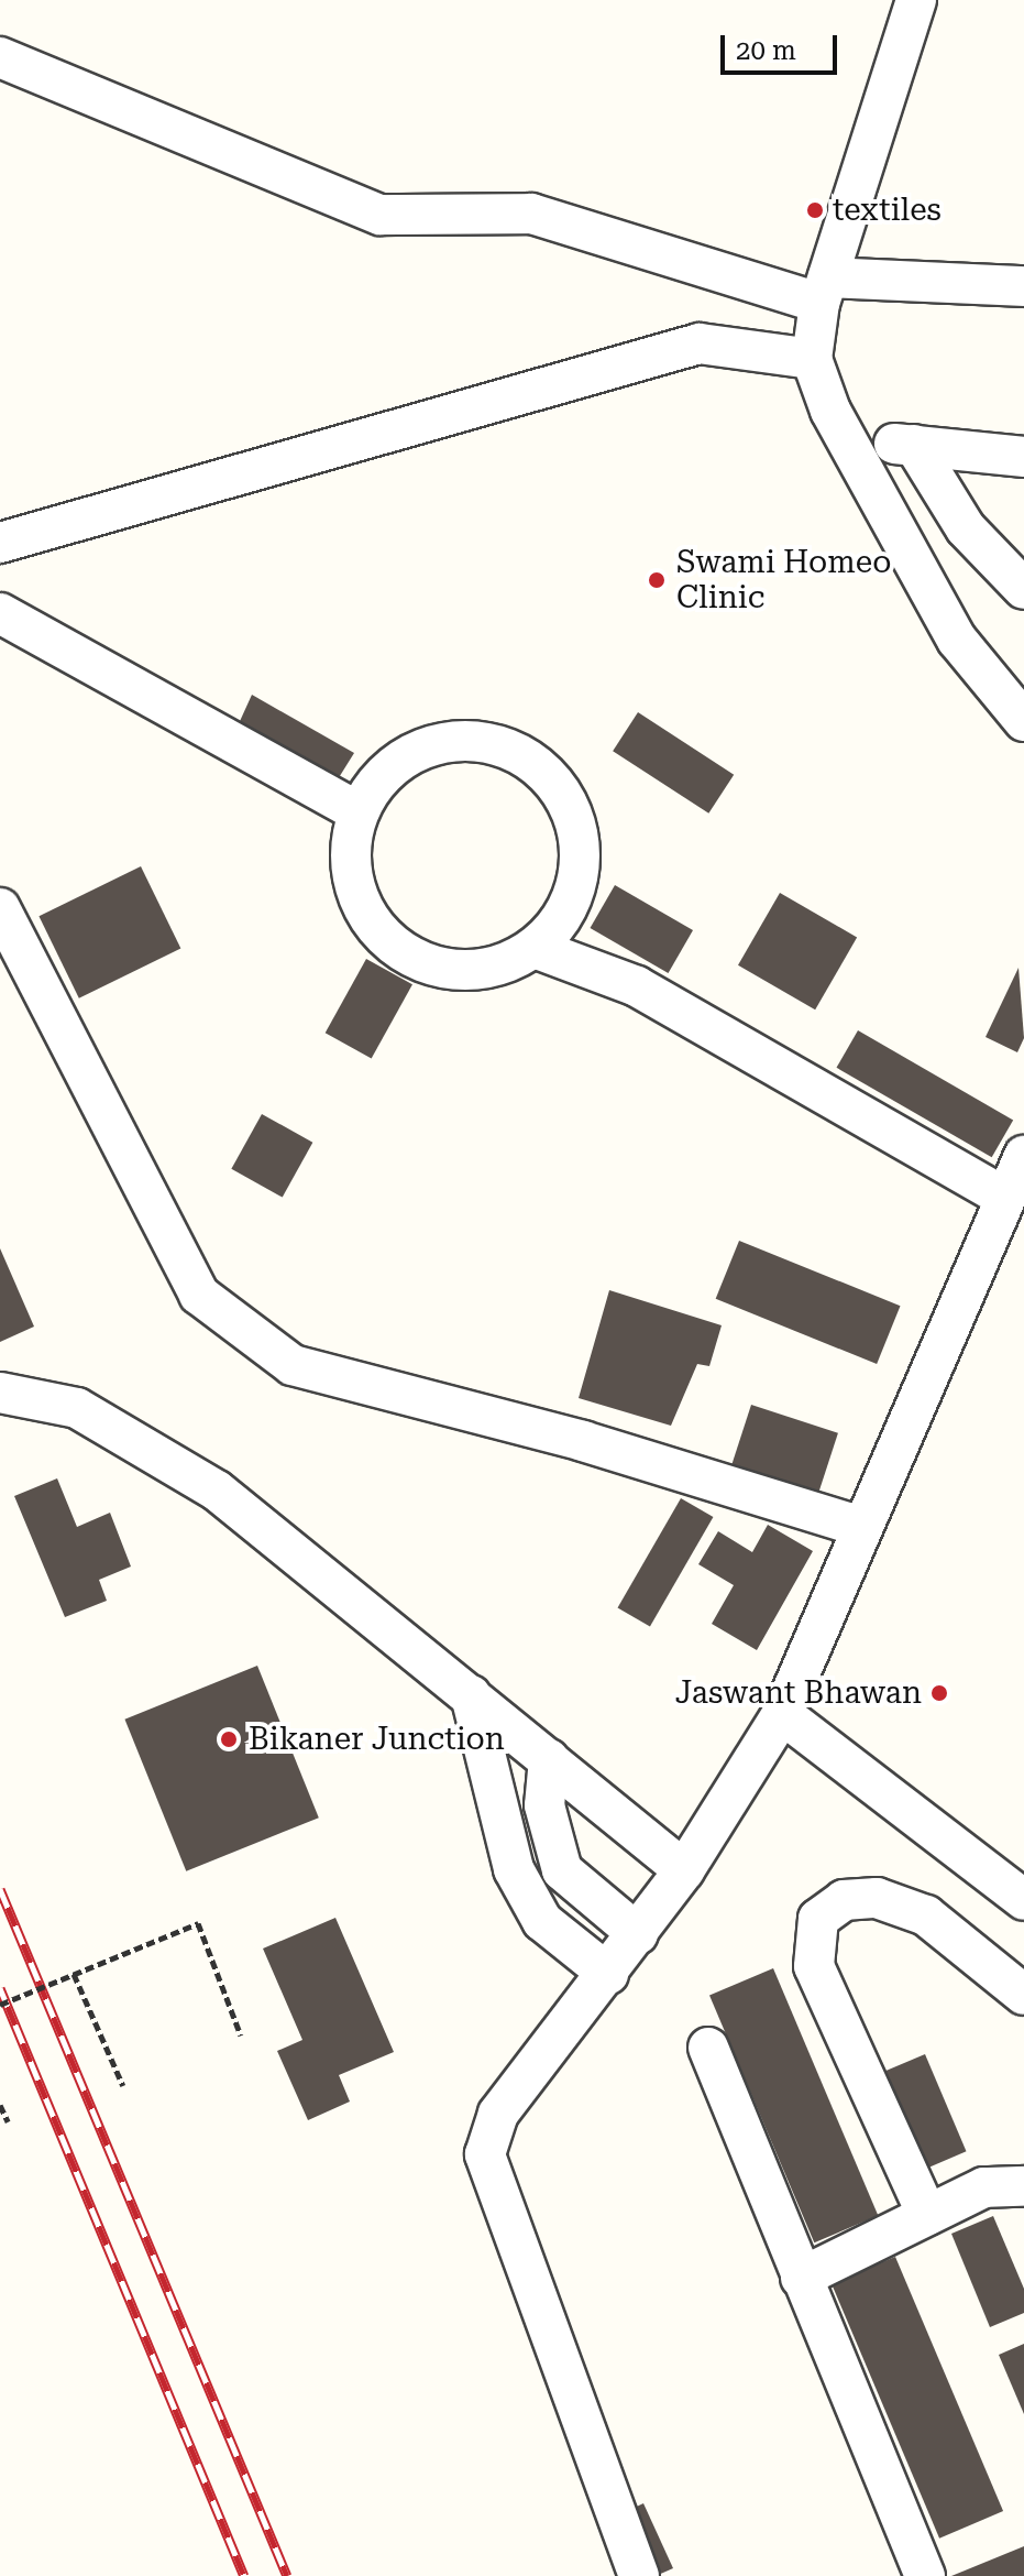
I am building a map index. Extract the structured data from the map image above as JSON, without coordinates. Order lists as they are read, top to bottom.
{
  "places": [
    "textiles",
    "Swami Homeo Clinic",
    "Jaswant Bhawan",
    "Bikaner Junction"
  ],
  "scale_bar": "20 m"
}
